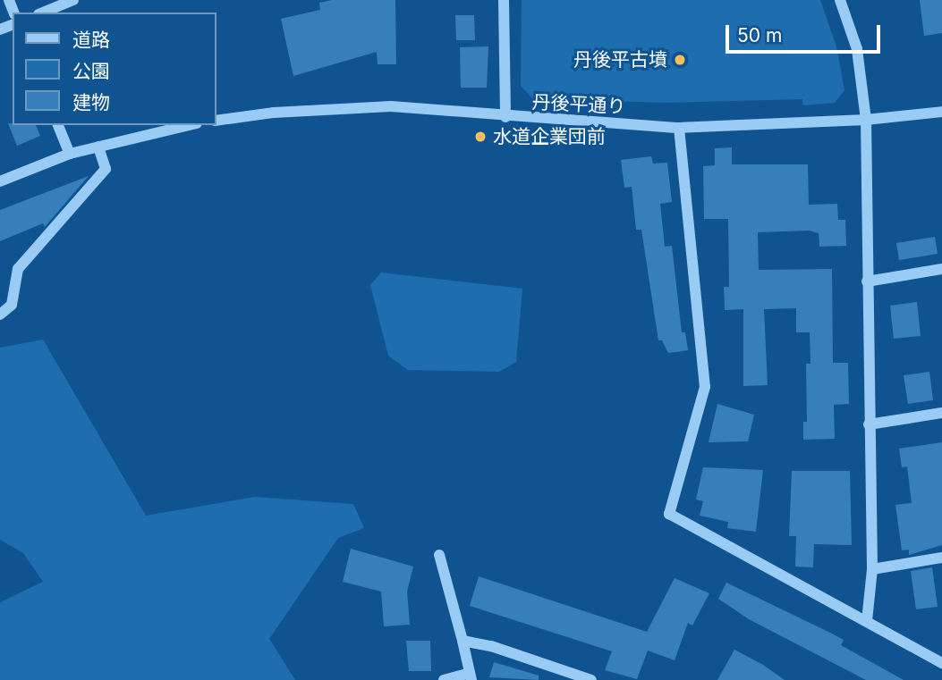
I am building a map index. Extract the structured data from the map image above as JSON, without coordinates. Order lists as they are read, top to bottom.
{
  "streets": {
    "street": ["丹後平通り"]
  },
  "places": ["丹後平古墳", "水道企業団前"],
  "legend": ["道路", "公園", "建物"],
  "scale_bar": "50 m"
}
